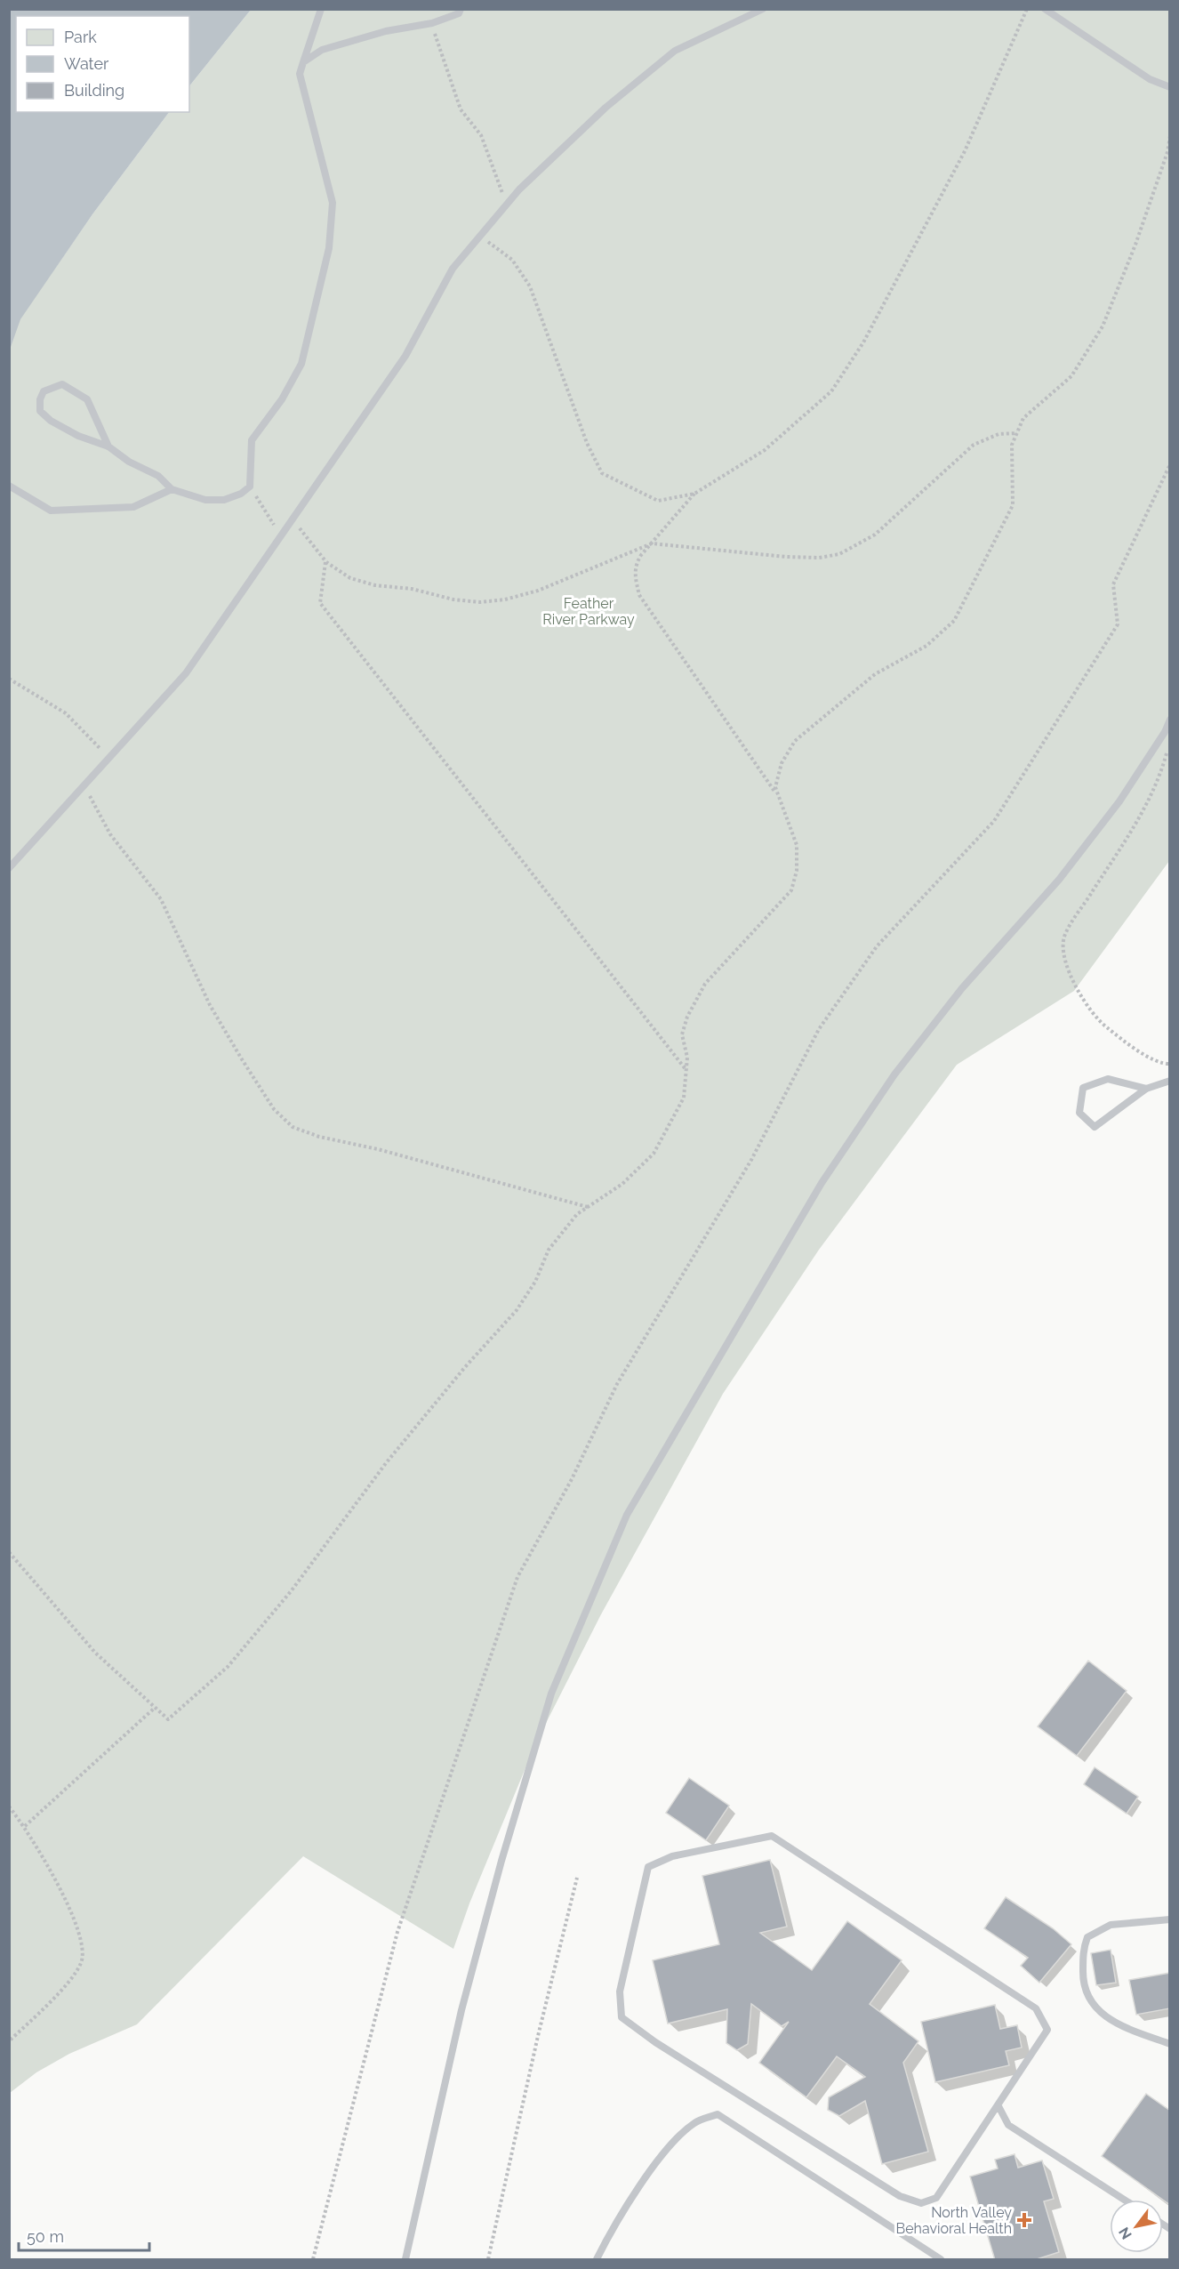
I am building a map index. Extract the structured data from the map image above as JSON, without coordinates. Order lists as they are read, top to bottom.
{
  "parks": ["Feather River Parkway"],
  "places": {
    "health": ["North Valley Behavioral Health"]
  },
  "legend": ["Park", "Water", "Building"],
  "scale_bar": "50 m",
  "north": "bottom left"
}
